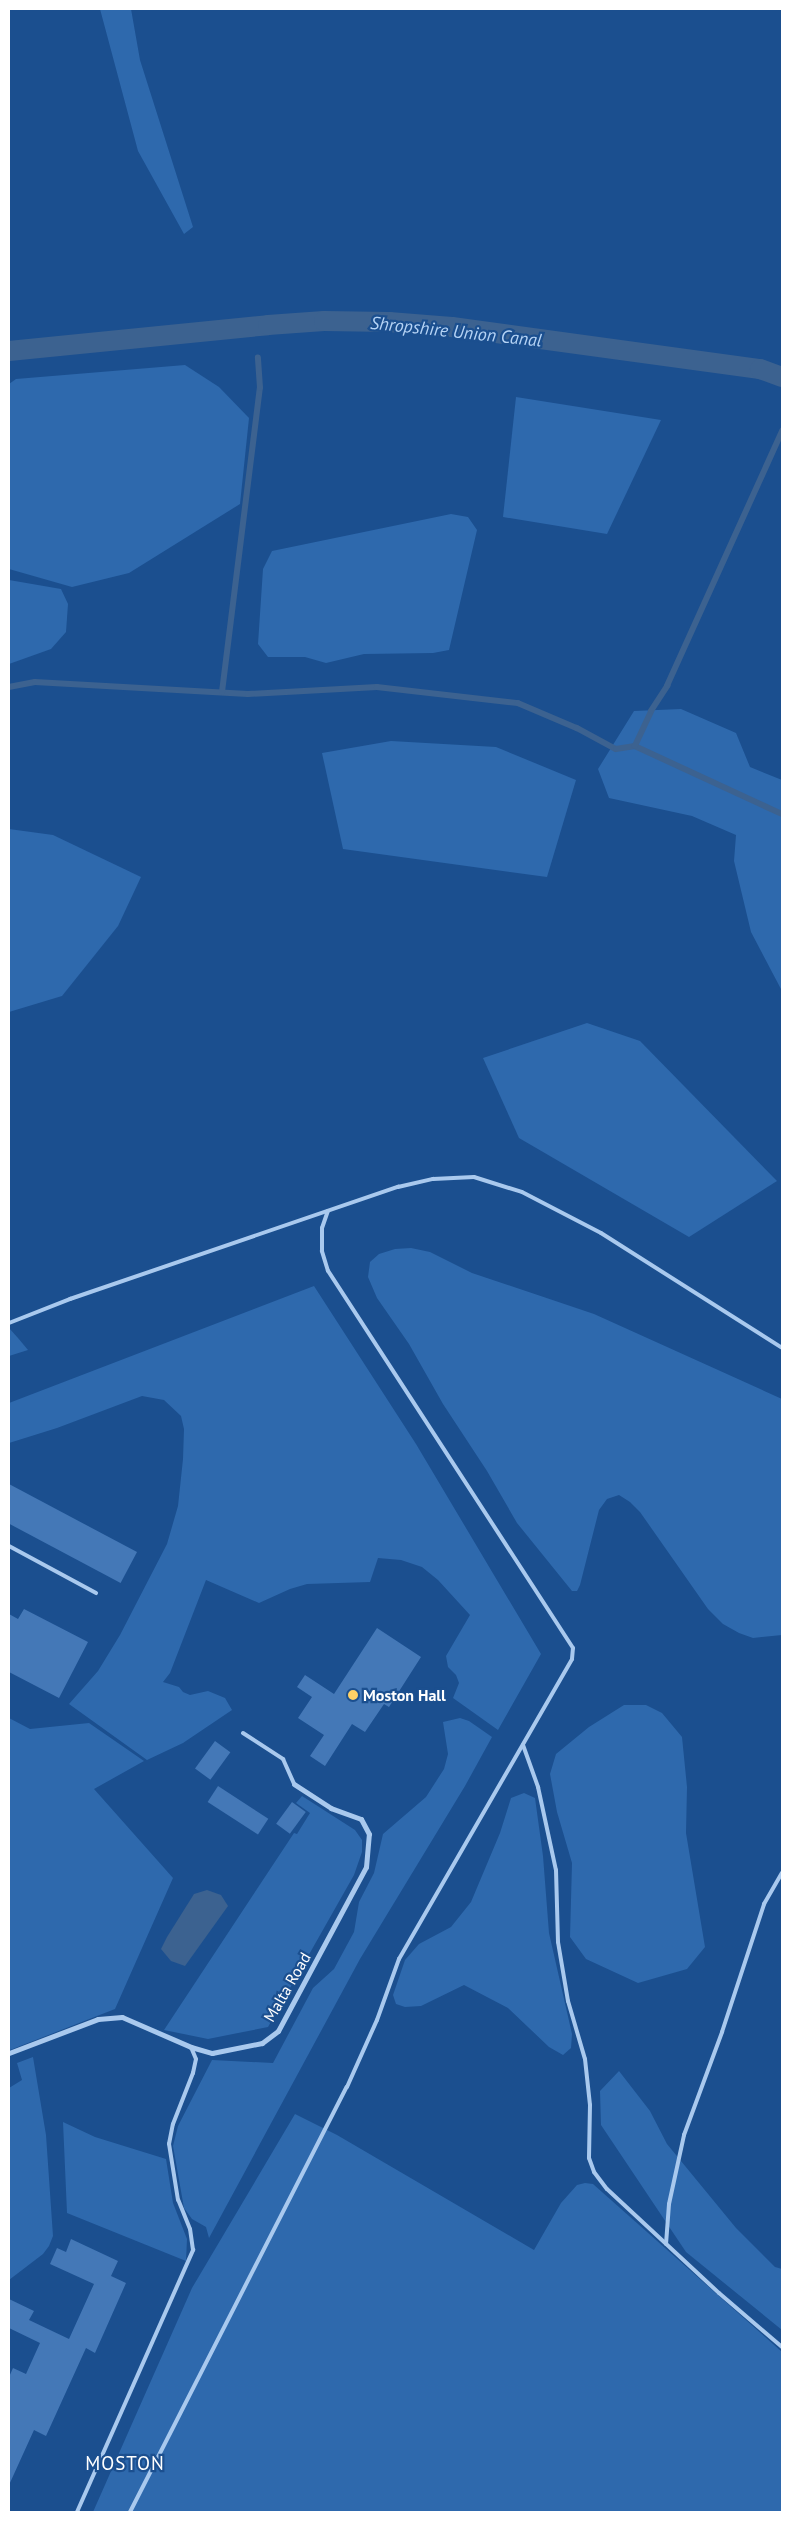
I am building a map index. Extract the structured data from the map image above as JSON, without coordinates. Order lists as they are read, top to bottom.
{
  "streets": {
    "street": ["Malta Road"]
  },
  "districts": ["MOSTON"],
  "water": ["Shropshire Union Canal"],
  "places": ["Moston Hall"]
}
